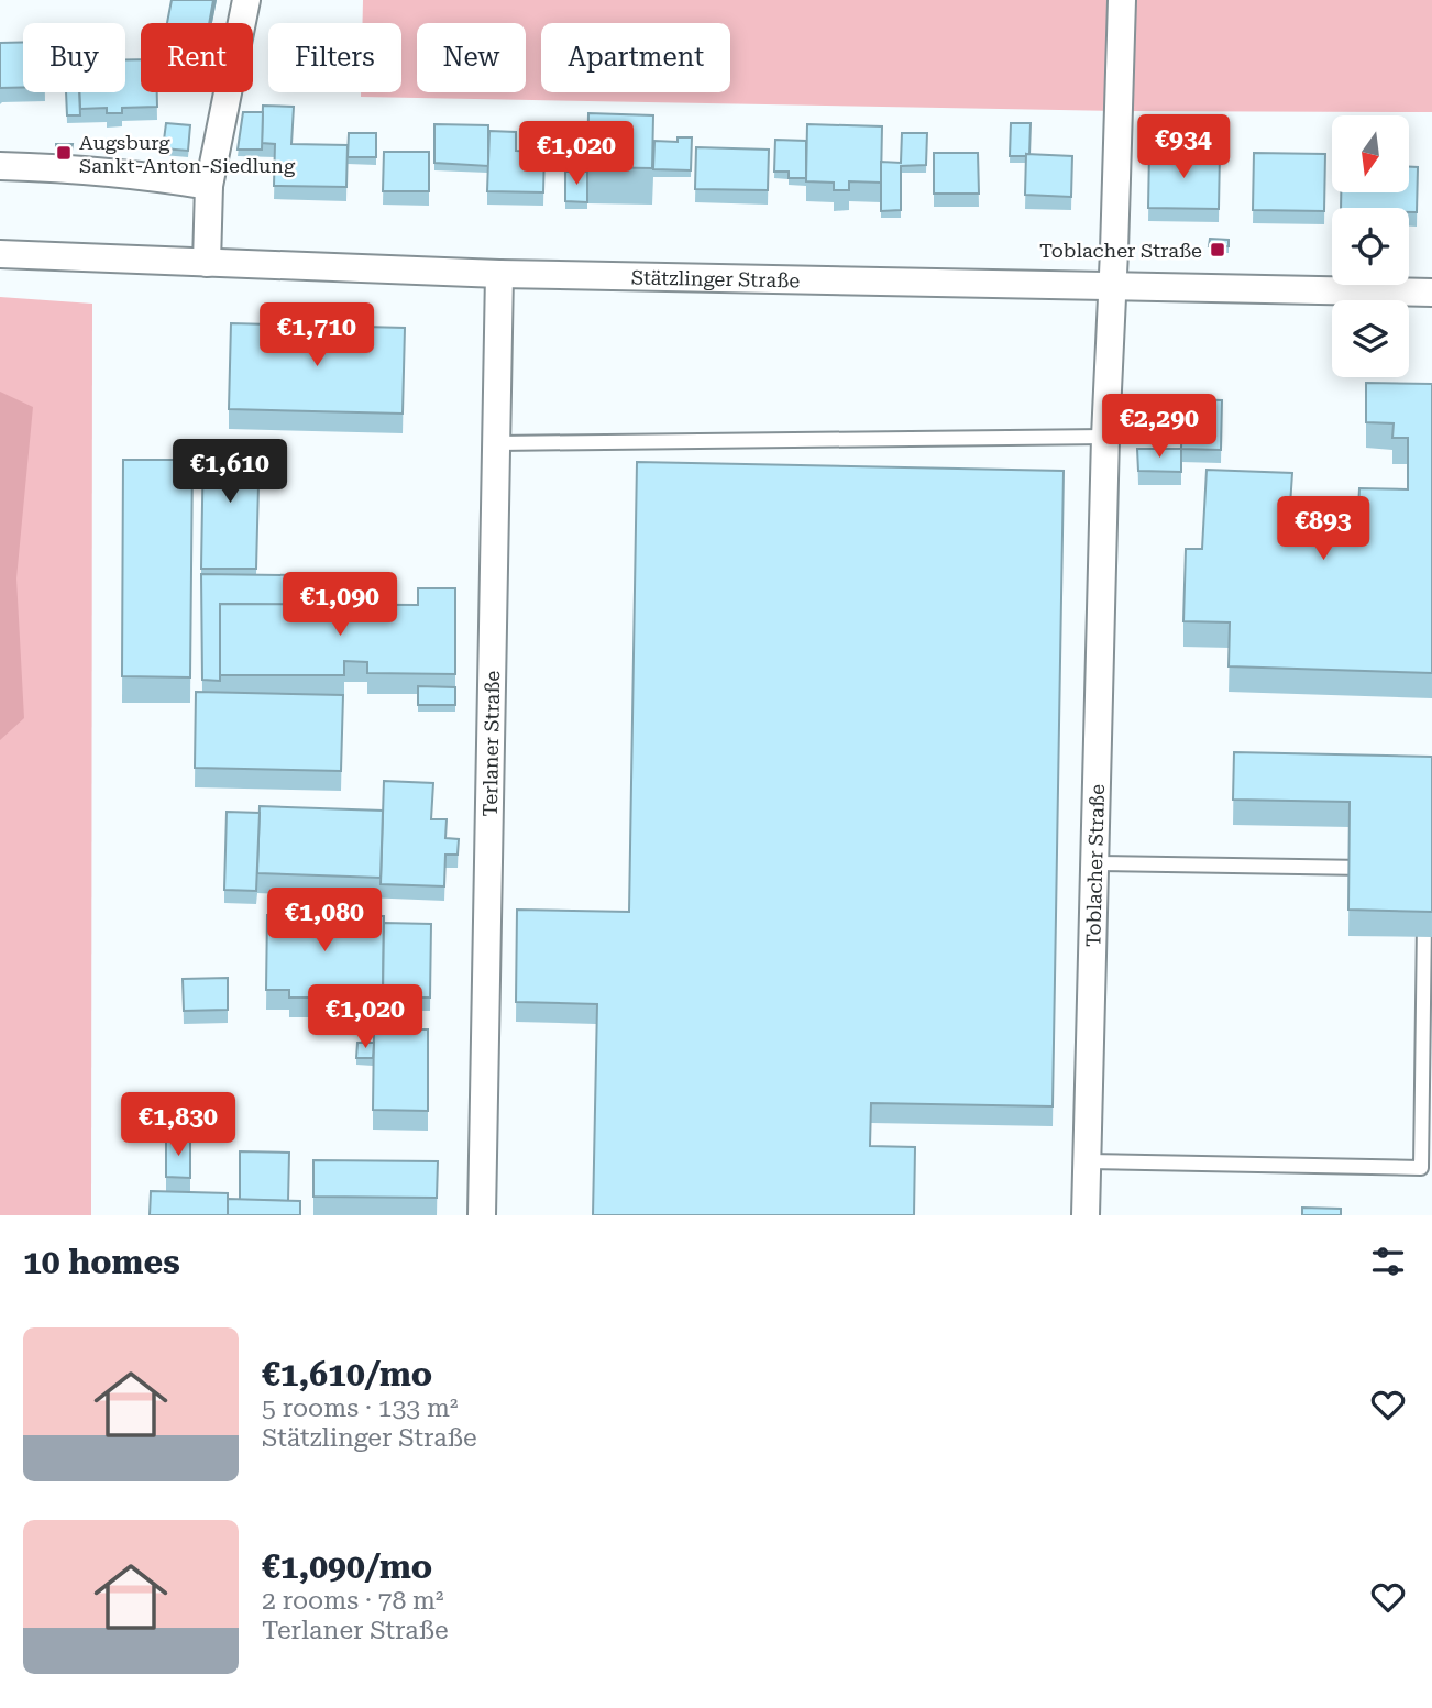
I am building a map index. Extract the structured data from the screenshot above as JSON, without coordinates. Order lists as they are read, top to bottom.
{
  "streets": {
    "street": ["Stätzlinger Straße", "Terlaner Straße", "Toblacher Straße"]
  },
  "crossings": [
    ["Stätzlinger Straße", "Terlaner Straße"],
    ["Stätzlinger Straße", "Toblacher Straße"]
  ],
  "places": {
    "transit": ["Augsburg Sankt-Anton-Siedlung", "Toblacher Straße"]
  },
  "north": "bottom",
  "page": {
    "chip": [
      "Buy",
      "Rent",
      "Filters",
      "New",
      "Apartment"
    ],
    "price": [
      "€934",
      "€1,020",
      "€1,710",
      "€2,290",
      "€1,610",
      "€893",
      "€1,090",
      "€1,080",
      "€1,020",
      "€1,830"
    ],
    "heading": "10 homes",
    "list": [
      {
        "name": "€1,610/mo",
        "note": "5 rooms · 133 m² · Stätzlinger Straße"
      },
      {
        "name": "€1,090/mo",
        "note": "2 rooms · 78 m² · Terlaner Straße"
      }
    ]
  }
}
